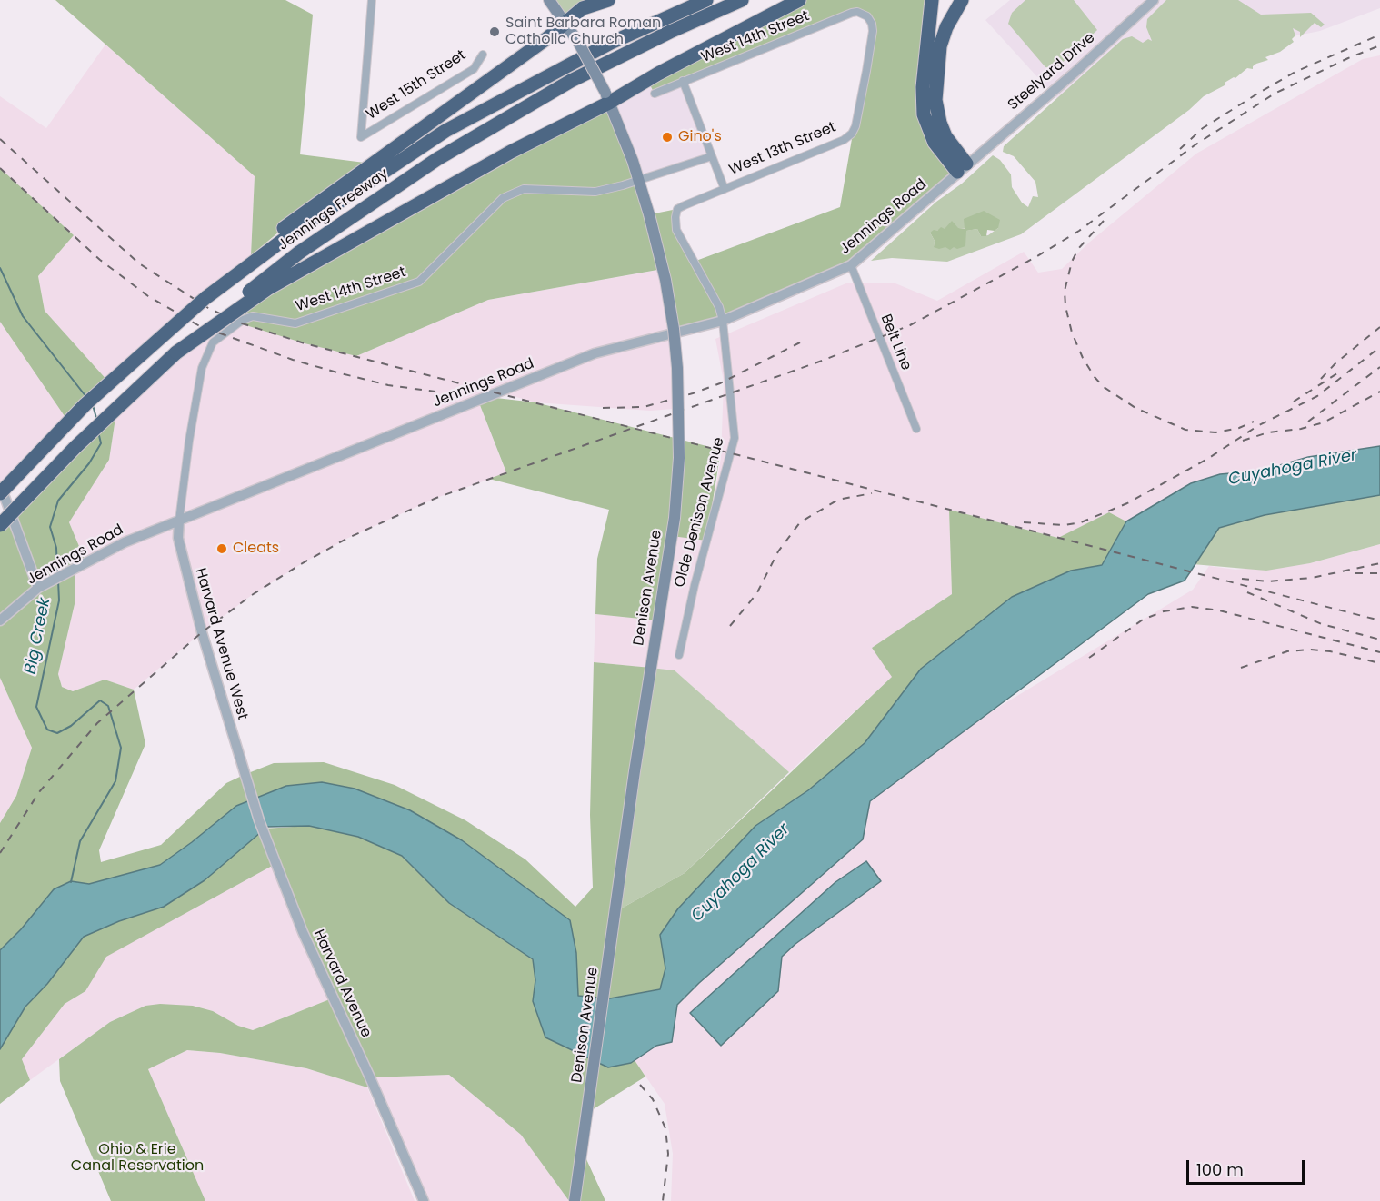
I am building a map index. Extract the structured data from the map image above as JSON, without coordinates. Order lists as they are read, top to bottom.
{
  "streets": {
    "highway": ["Jennings Freeway"],
    "main road": ["Denison Avenue"],
    "street": [
      "West 14th Street",
      "Steelyard Drive",
      "West 15th Street",
      "West 13th Street",
      "Jennings Road",
      "Belt Line",
      "Olde Denison Avenue",
      "Harvard Avenue West",
      "Harvard Avenue"
    ]
  },
  "crossings": [
    ["West 14th Street", "West 13th Street"],
    ["West 14th Street", "Jennings Road"],
    ["West 14th Street", "Denison Avenue"],
    ["West 14th Street", "Harvard Avenue West"],
    ["Steelyard Drive", "Jennings Road"],
    ["West 13th Street", "Olde Denison Avenue"],
    ["Jennings Road", "Belt Line"],
    ["Jennings Road", "Olde Denison Avenue"],
    ["Jennings Road", "Harvard Avenue West"],
    ["Harvard Avenue West", "Harvard Avenue"]
  ],
  "water": ["Cuyahoga River", "Big Creek"],
  "parks": ["Ohio & Erie Canal Reservation"],
  "places": ["Saint Barbara Roman Catholic Church", "Gino's", "Cleats"],
  "scale_bar": "100 m"
}
